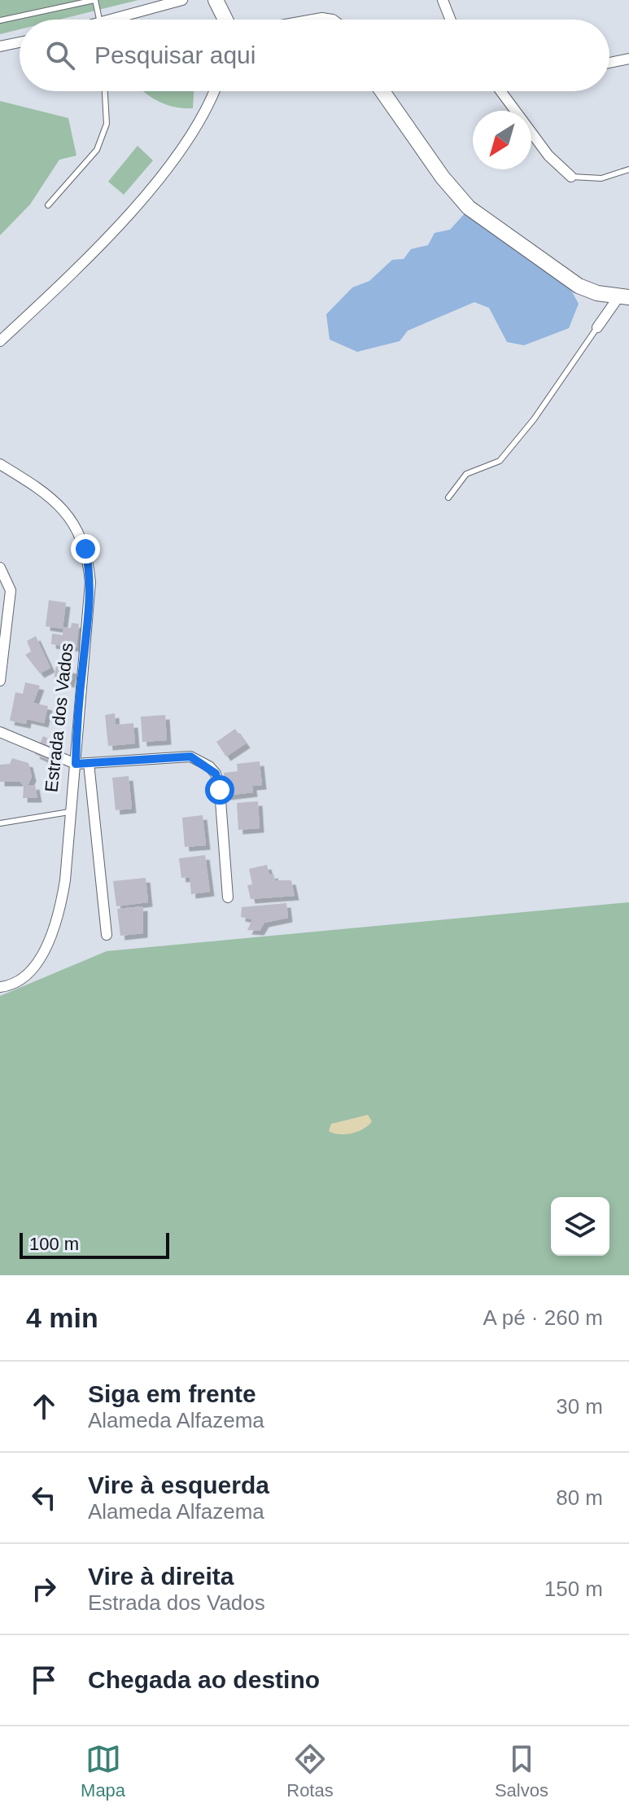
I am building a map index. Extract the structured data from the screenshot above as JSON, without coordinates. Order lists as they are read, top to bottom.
{
  "streets": {
    "street": ["Estrada dos Vados"]
  },
  "scale_bar": "100 m",
  "north": "bottom left",
  "page": {
    "search": "Pesquisar aqui",
    "scale": "100 m",
    "heading": ["4 min", "A pé · 260 m"],
    "list": [
      ["Siga em frente", "Alameda Alfazema", "30 m"],
      ["Vire à esquerda", "Alameda Alfazema", "80 m"],
      ["Vire à direita", "Estrada dos Vados", "150 m"],
      "Chegada ao destino"
    ],
    "nav": ["Mapa", "Rotas", "Salvos"]
  }
}
